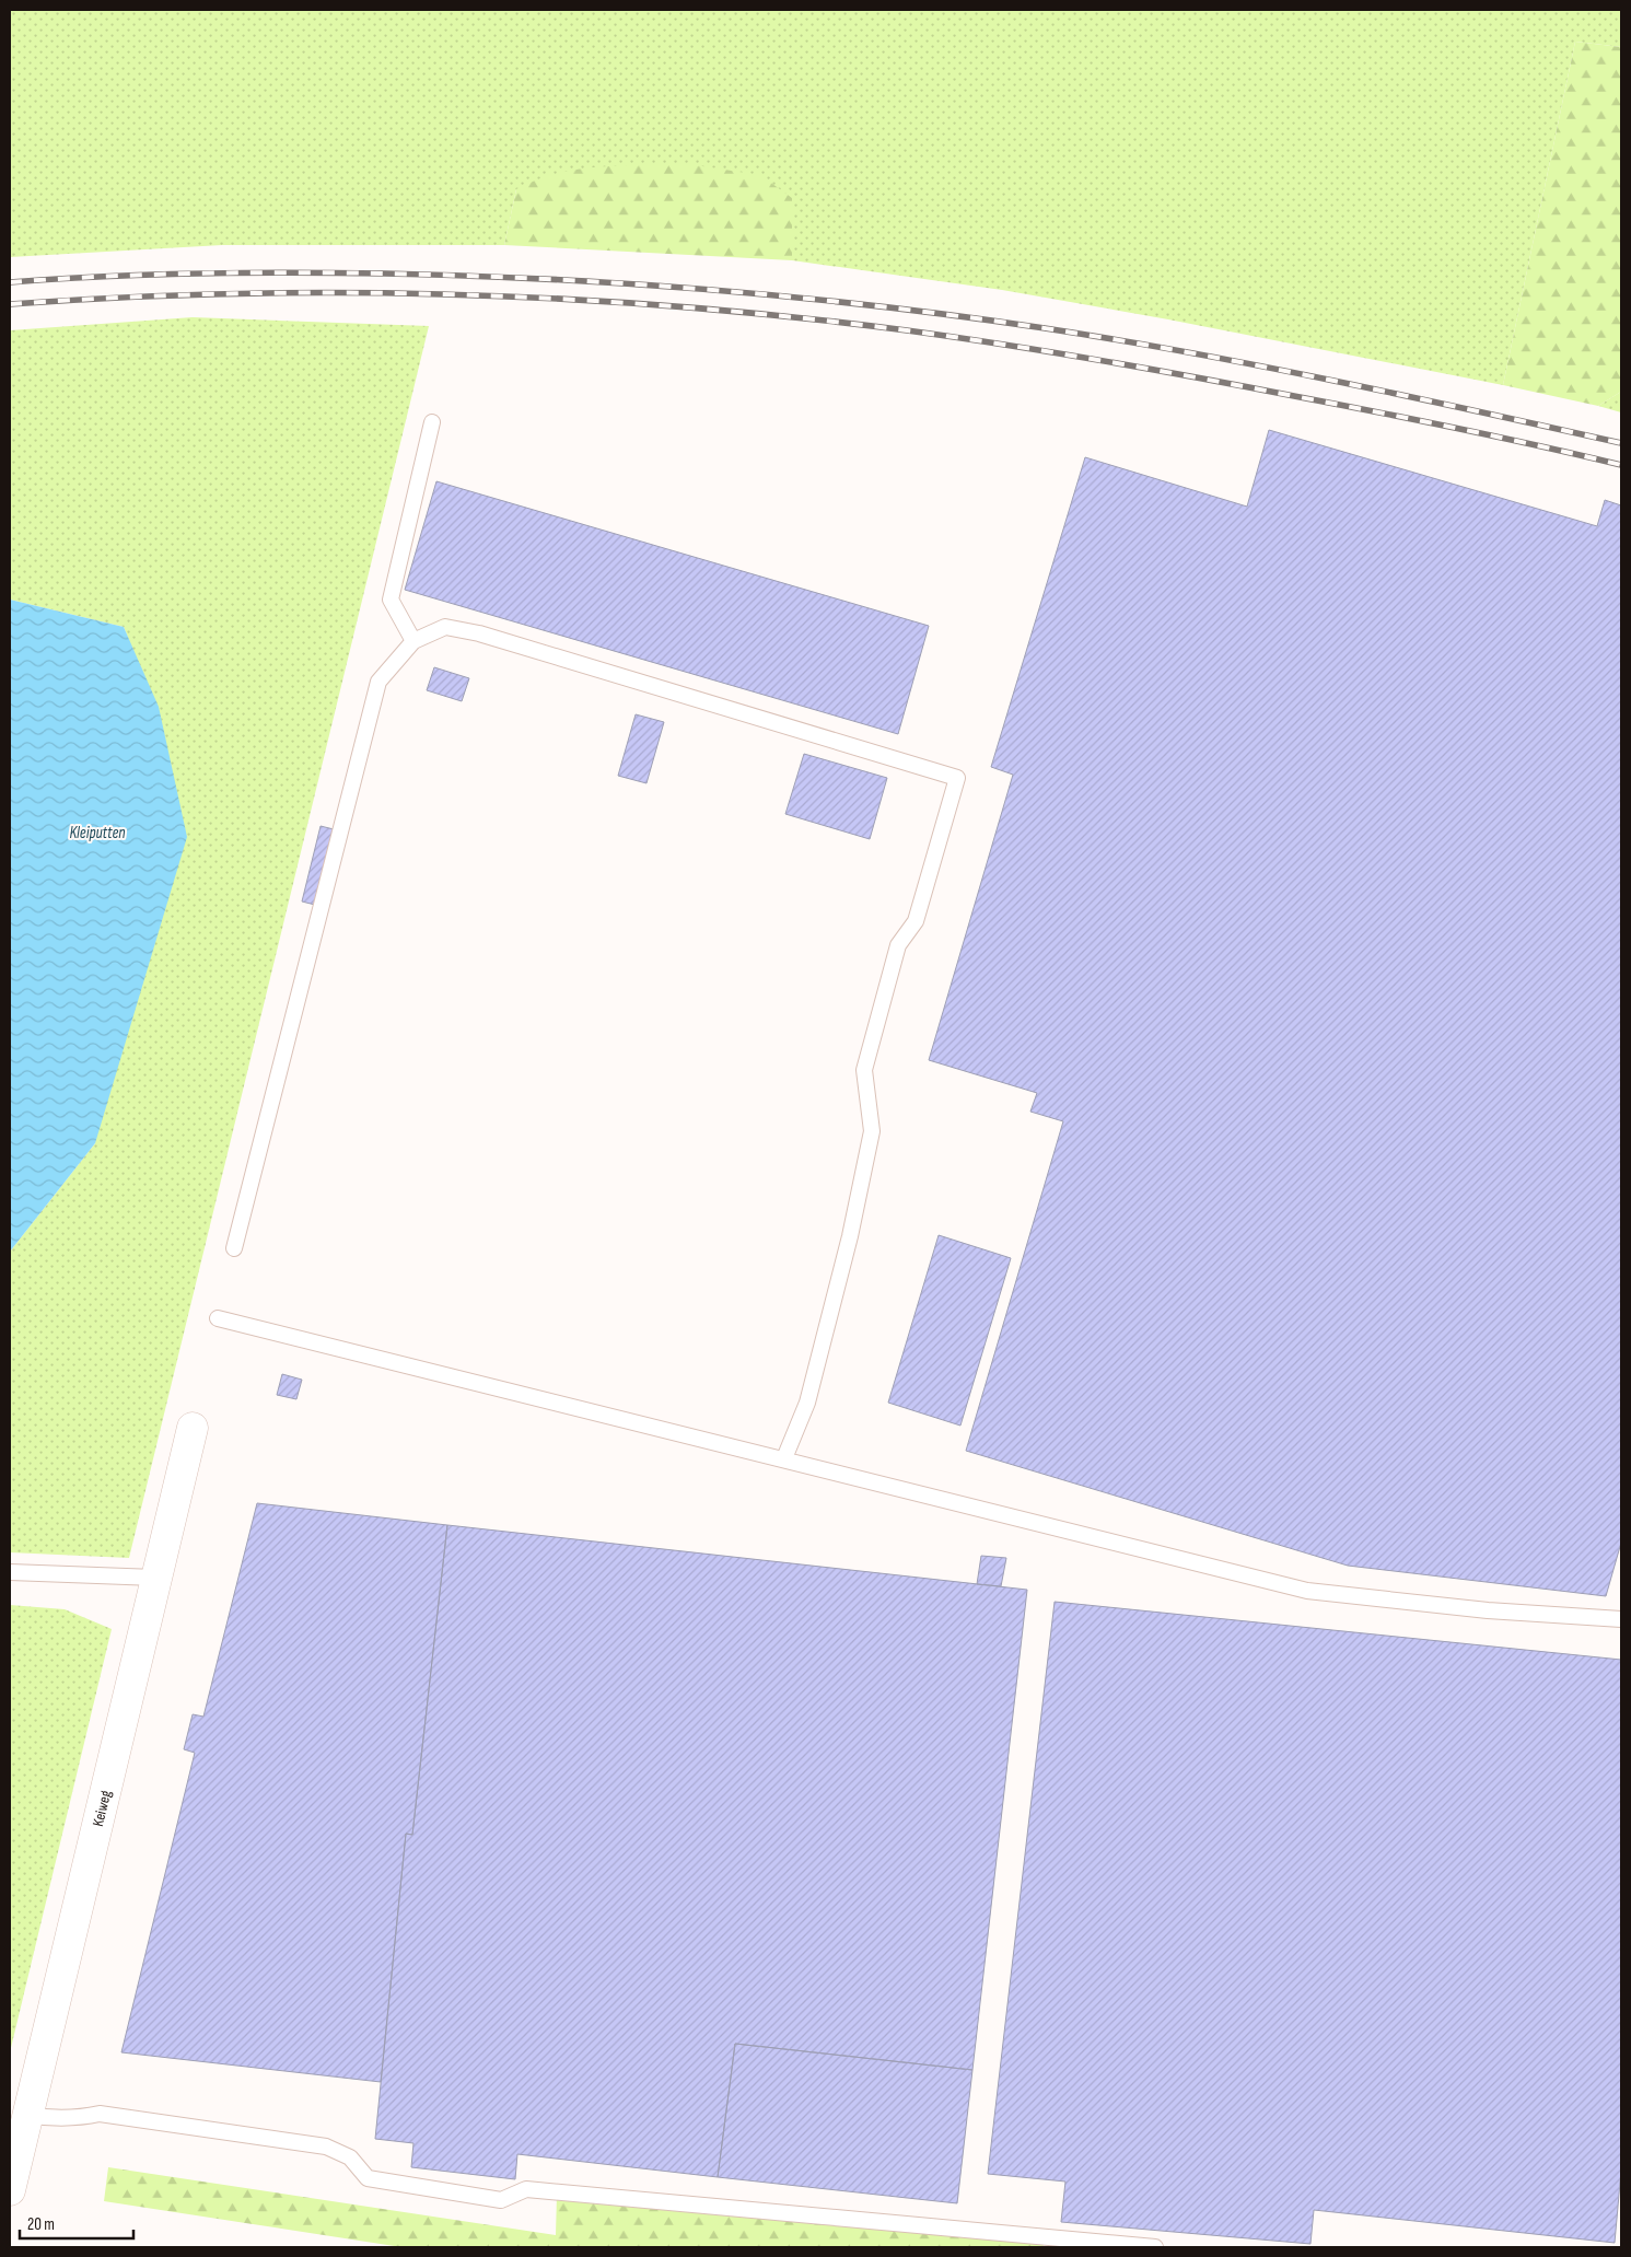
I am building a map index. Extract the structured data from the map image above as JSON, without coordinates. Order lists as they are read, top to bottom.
{
  "streets": {
    "street": ["Keiweg"]
  },
  "water": ["Kleiputten"],
  "scale_bar": "20 m"
}
